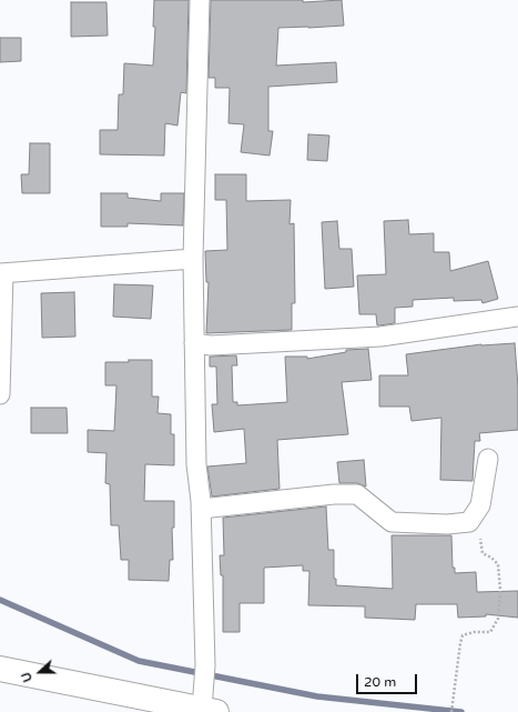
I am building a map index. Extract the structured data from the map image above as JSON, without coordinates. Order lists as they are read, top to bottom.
{
  "scale_bar": "20 m",
  "north": "left"
}
